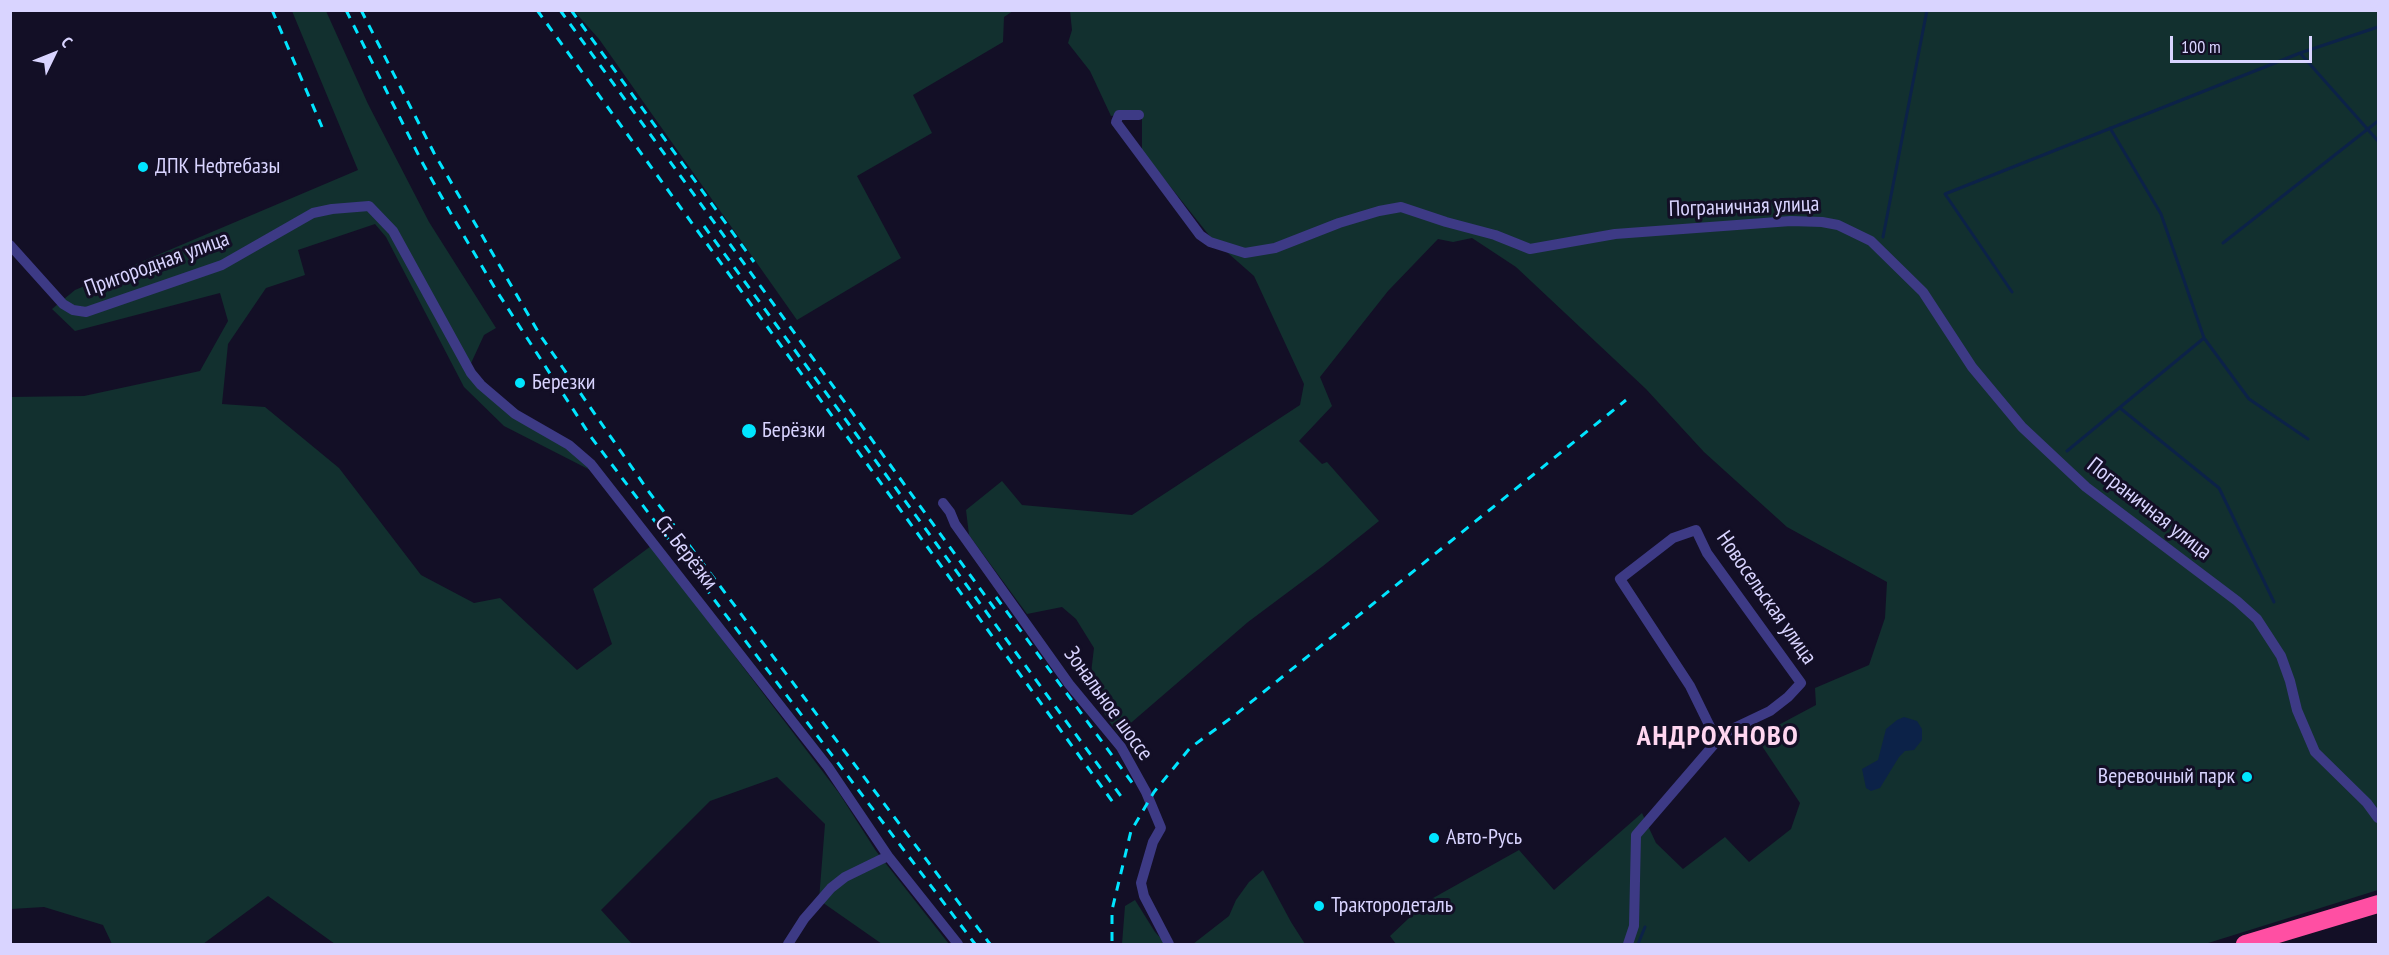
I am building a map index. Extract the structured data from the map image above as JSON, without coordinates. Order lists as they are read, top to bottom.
{
  "streets": {
    "street": [
      "Пограничная улица",
      "Пригородная улица",
      "Ст. Берёзки",
      "Новосельская улица",
      "Зональное шоссе"
    ]
  },
  "crossings": [
    ["Пригородная улица", "Ст. Берёзки"]
  ],
  "districts": ["АНДРОХНОВО"],
  "places": [
    "ДПК Нефтебазы",
    "Березки",
    "Берёзки",
    "Веревочный парк",
    "Авто-Русь",
    "Трактородеталь"
  ],
  "scale_bar": "100 m",
  "north": "top right"
}
